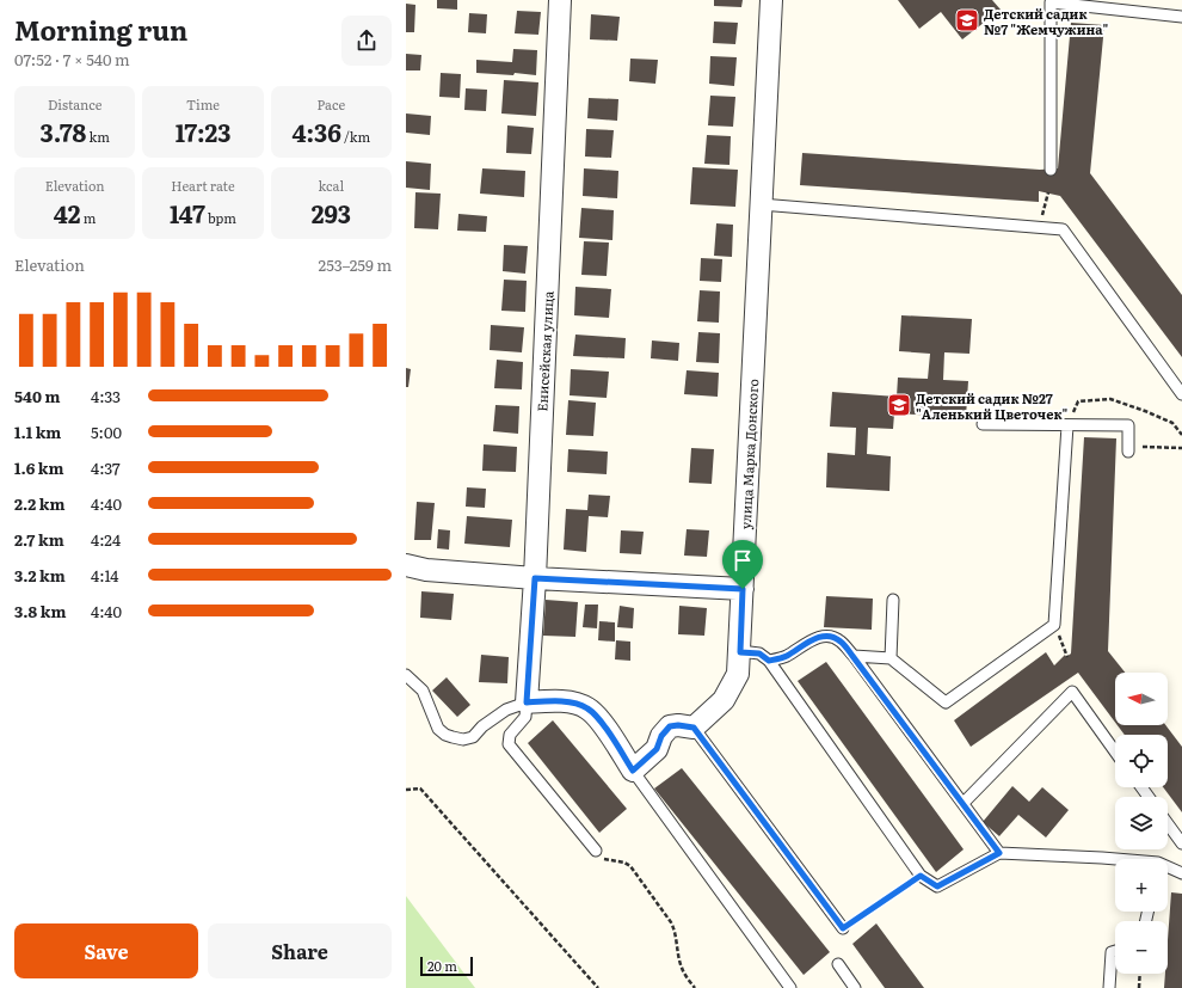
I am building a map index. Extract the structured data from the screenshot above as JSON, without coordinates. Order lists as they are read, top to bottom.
{
  "streets": {
    "street": ["Енисейская улица", "улица Марка Донского"]
  },
  "places": {
    "school or university": ["Детский садик №7 \"Жемчужина\"", "Детский садик №27 \"Аленький Цветочек\""]
  },
  "scale_bar": "20 m",
  "north": "left",
  "page": {
    "heading": ["Morning run", "07:52 · 7 × 540 m"],
    "stats": [
      ["Distance", "3.78 km"],
      ["Time", "17:23"],
      ["Pace", "4:36 /km"],
      ["Elevation", "42 m"],
      ["Heart rate", "147 bpm"],
      ["kcal", "293"]
    ],
    "chart": ["Elevation", "253–259 m"],
    "list": [
      {
        "name": "540 m",
        "note": "4:33"
      },
      {
        "name": "1.1 km",
        "note": "5:00"
      },
      {
        "name": "1.6 km",
        "note": "4:37"
      },
      {
        "name": "2.2 km",
        "note": "4:40"
      },
      {
        "name": "2.7 km",
        "note": "4:24"
      },
      {
        "name": "3.2 km",
        "note": "4:14"
      },
      {
        "name": "3.8 km",
        "note": "4:40"
      }
    ],
    "map_buttons": ["+", "−"],
    "buttons": ["Save", "Share"],
    "scale": "20 m"
  }
}
